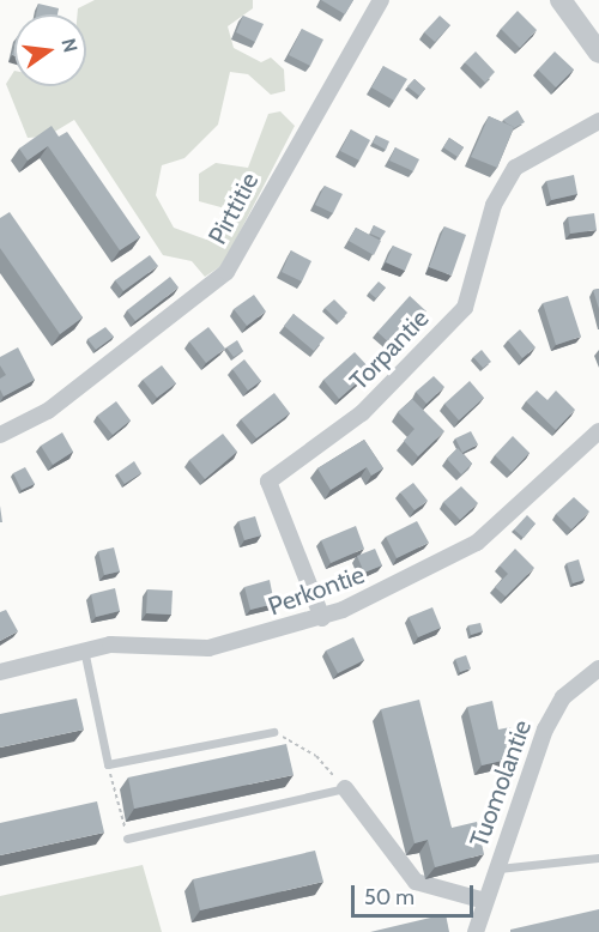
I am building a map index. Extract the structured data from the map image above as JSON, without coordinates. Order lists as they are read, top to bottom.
{
  "streets": {
    "street": [
      "Pirttitie",
      "Torpantie",
      "Perkontie",
      "Tuomolantie"
    ]
  },
  "crossings": [
    ["Torpantie", "Perkontie"]
  ],
  "scale_bar": "50 m",
  "north": "right"
}
